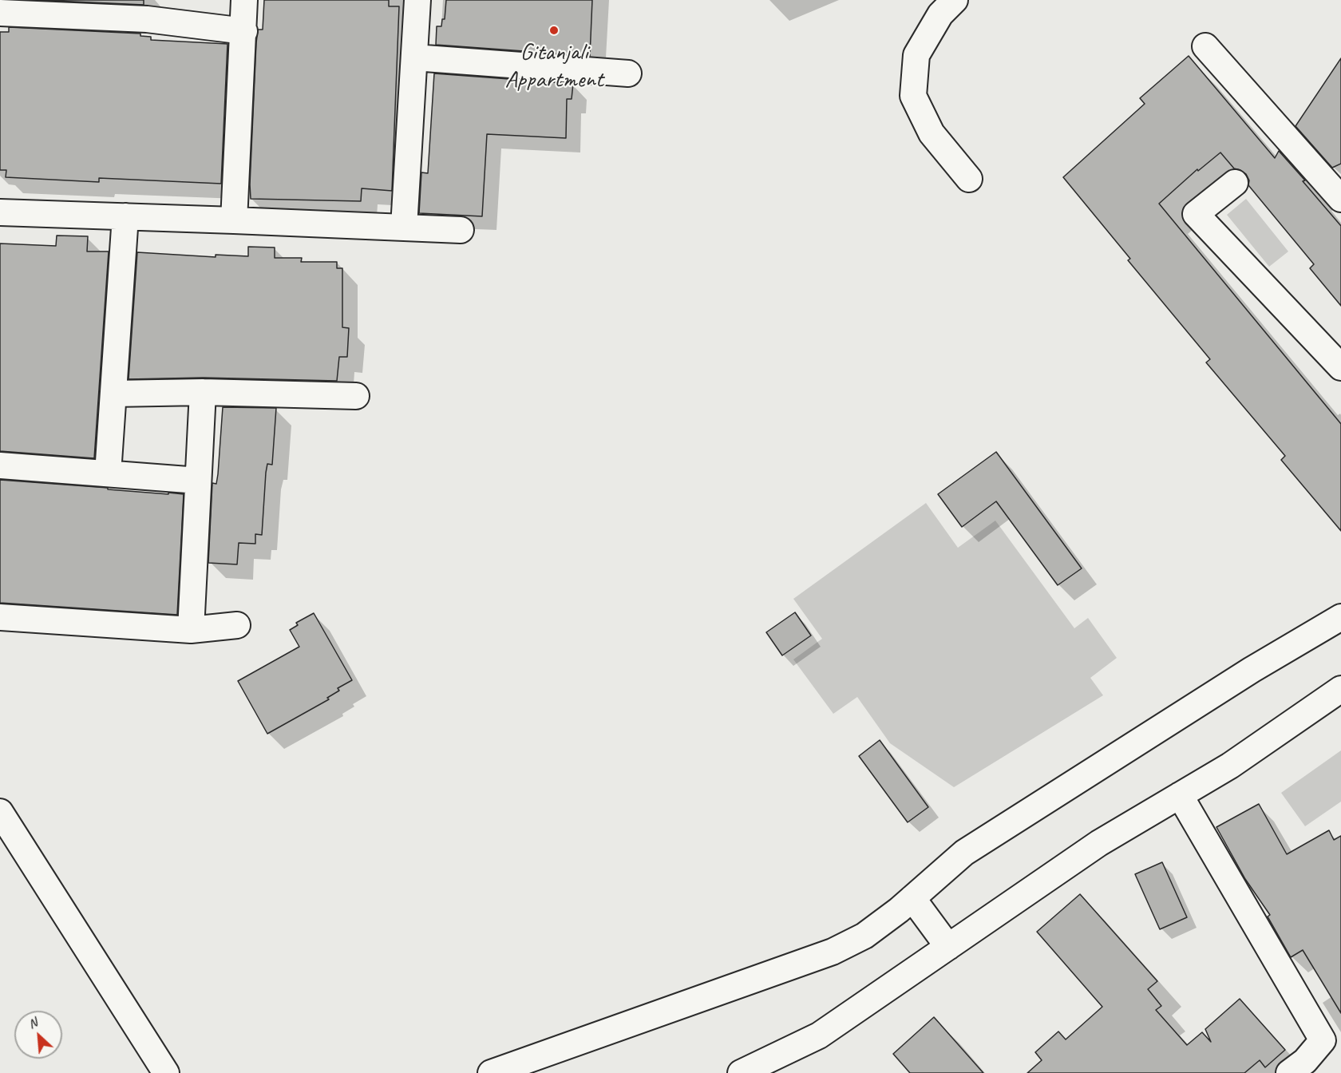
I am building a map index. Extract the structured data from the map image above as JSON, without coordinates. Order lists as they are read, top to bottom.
{
  "places": ["Gitanjali Appartment"],
  "north": "top left"
}
